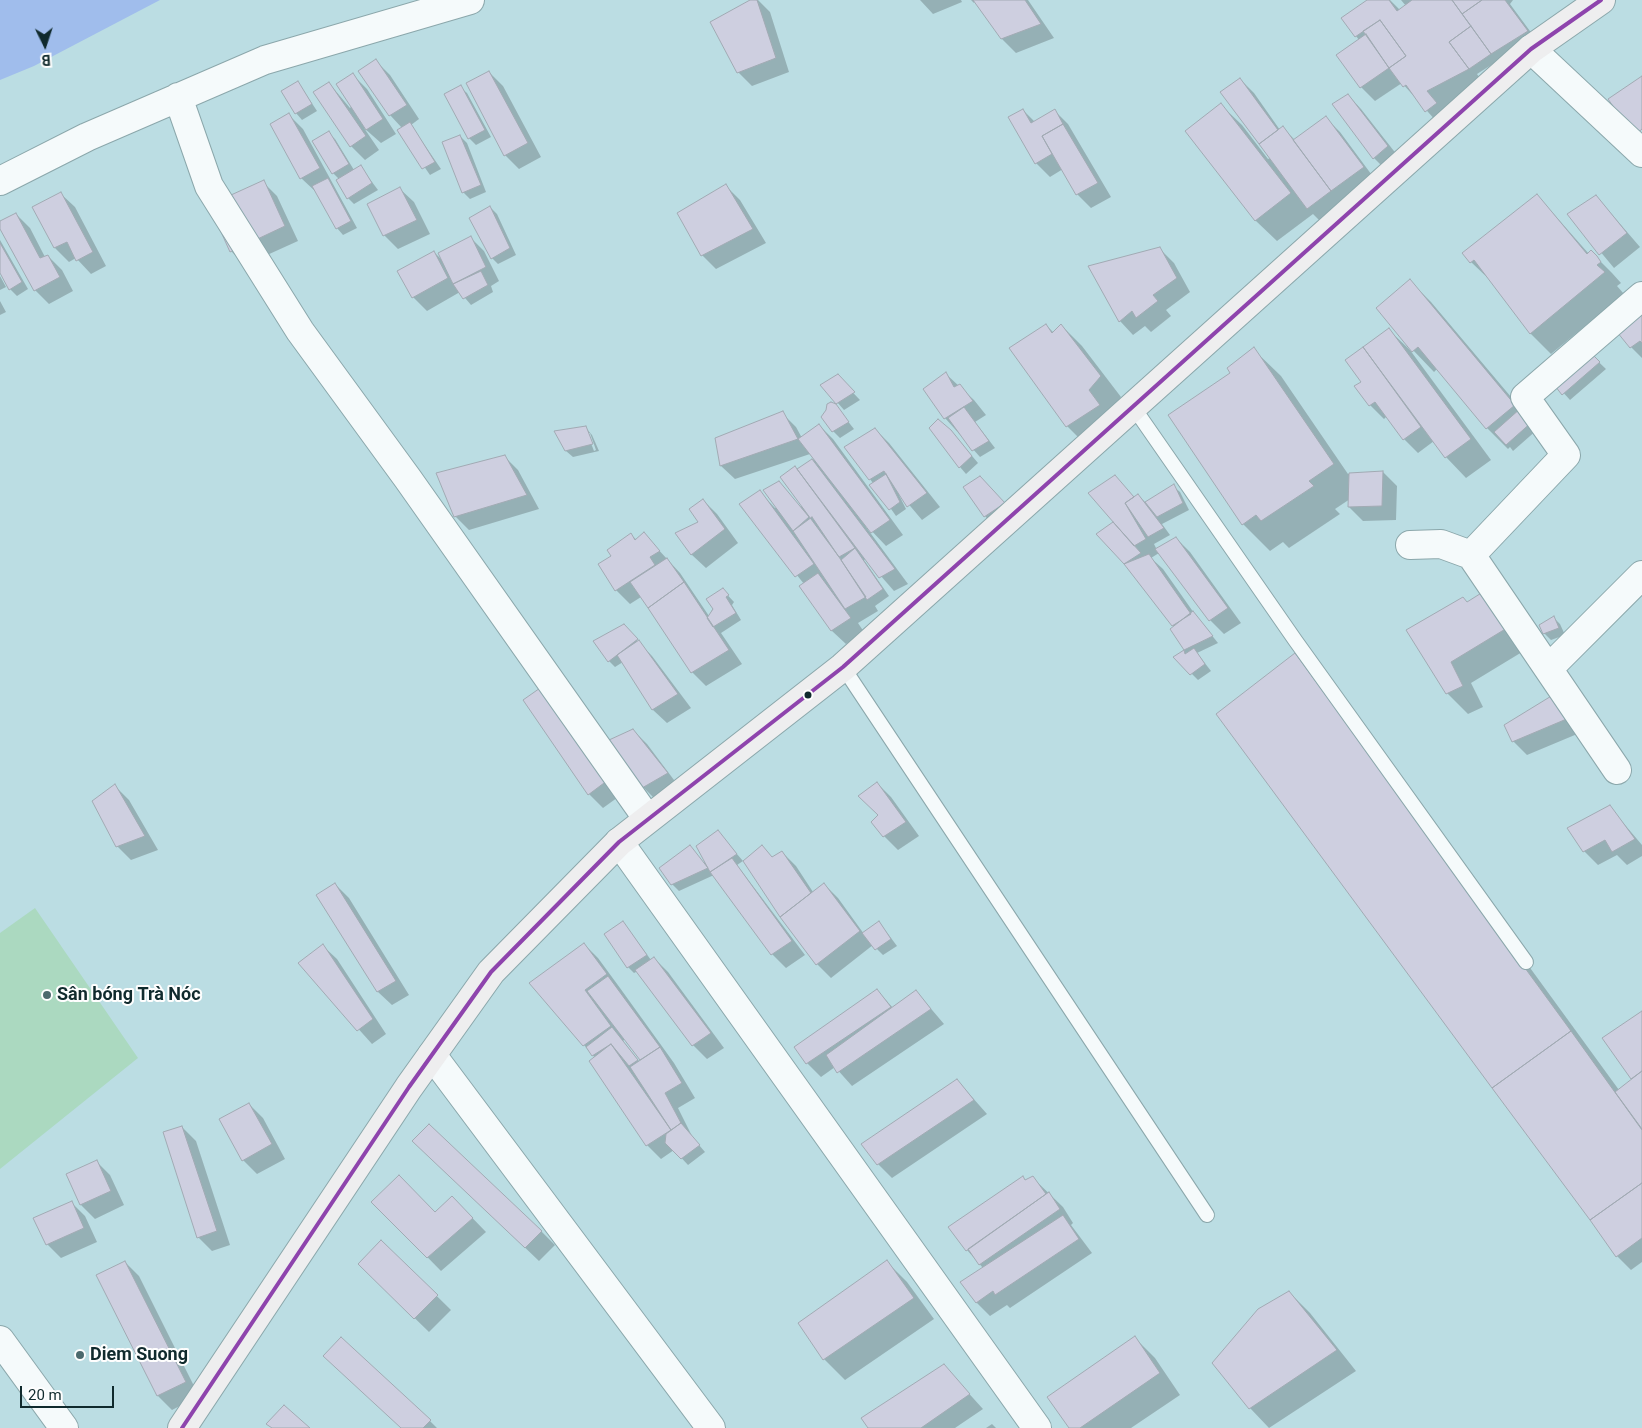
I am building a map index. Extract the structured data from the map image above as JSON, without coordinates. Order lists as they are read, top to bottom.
{
  "places": ["Sân bóng Trà Nóc", "Diem Suong"],
  "scale_bar": "20 m",
  "north": "bottom"
}
